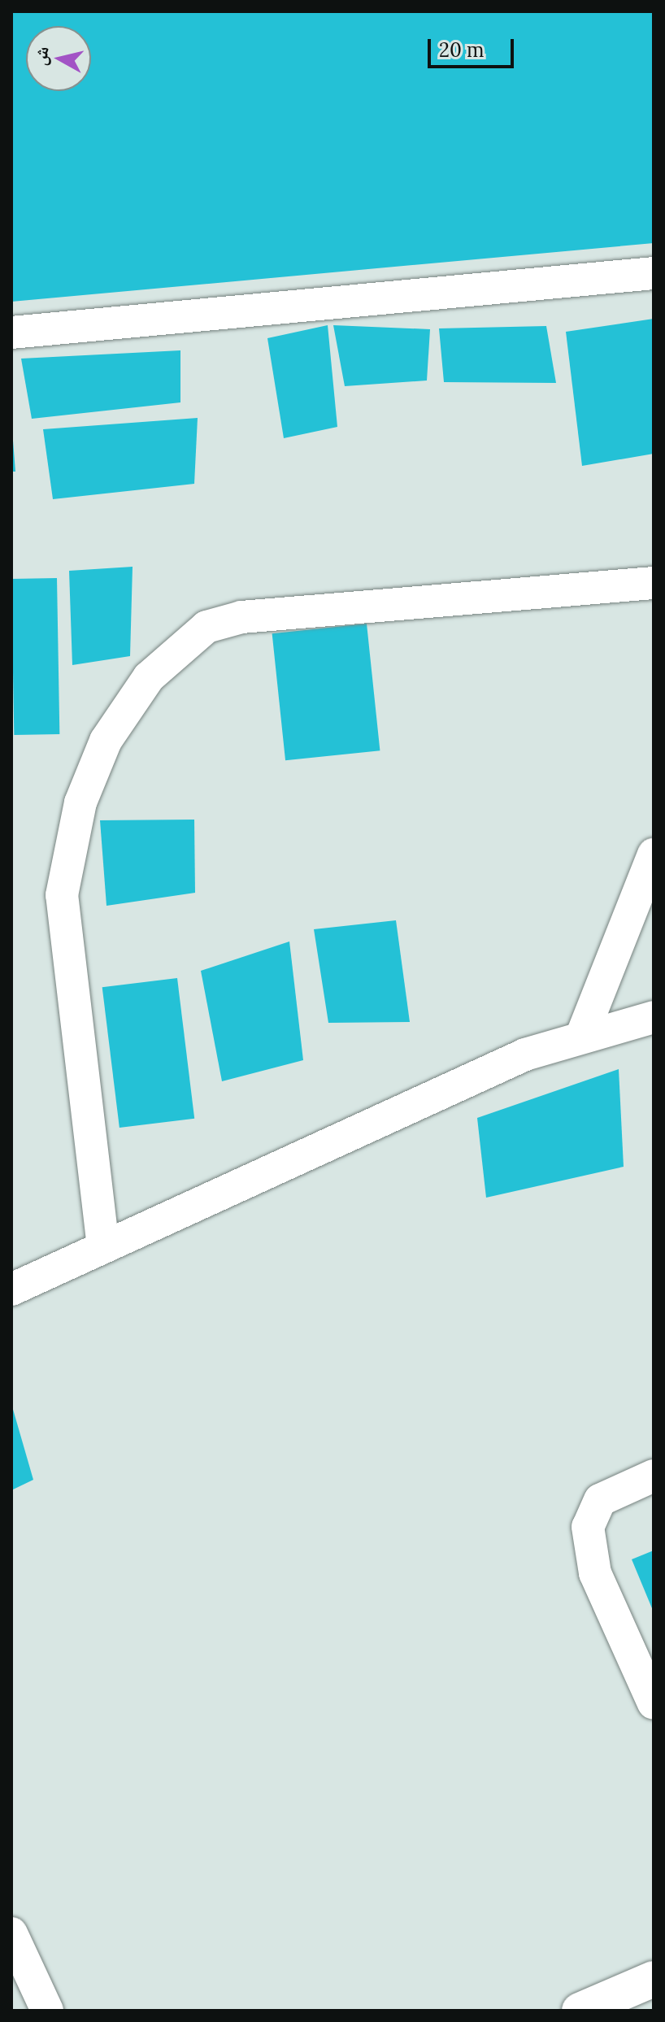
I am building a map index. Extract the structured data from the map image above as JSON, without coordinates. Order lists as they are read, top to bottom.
{
  "scale_bar": "20 m",
  "north": "left"
}
